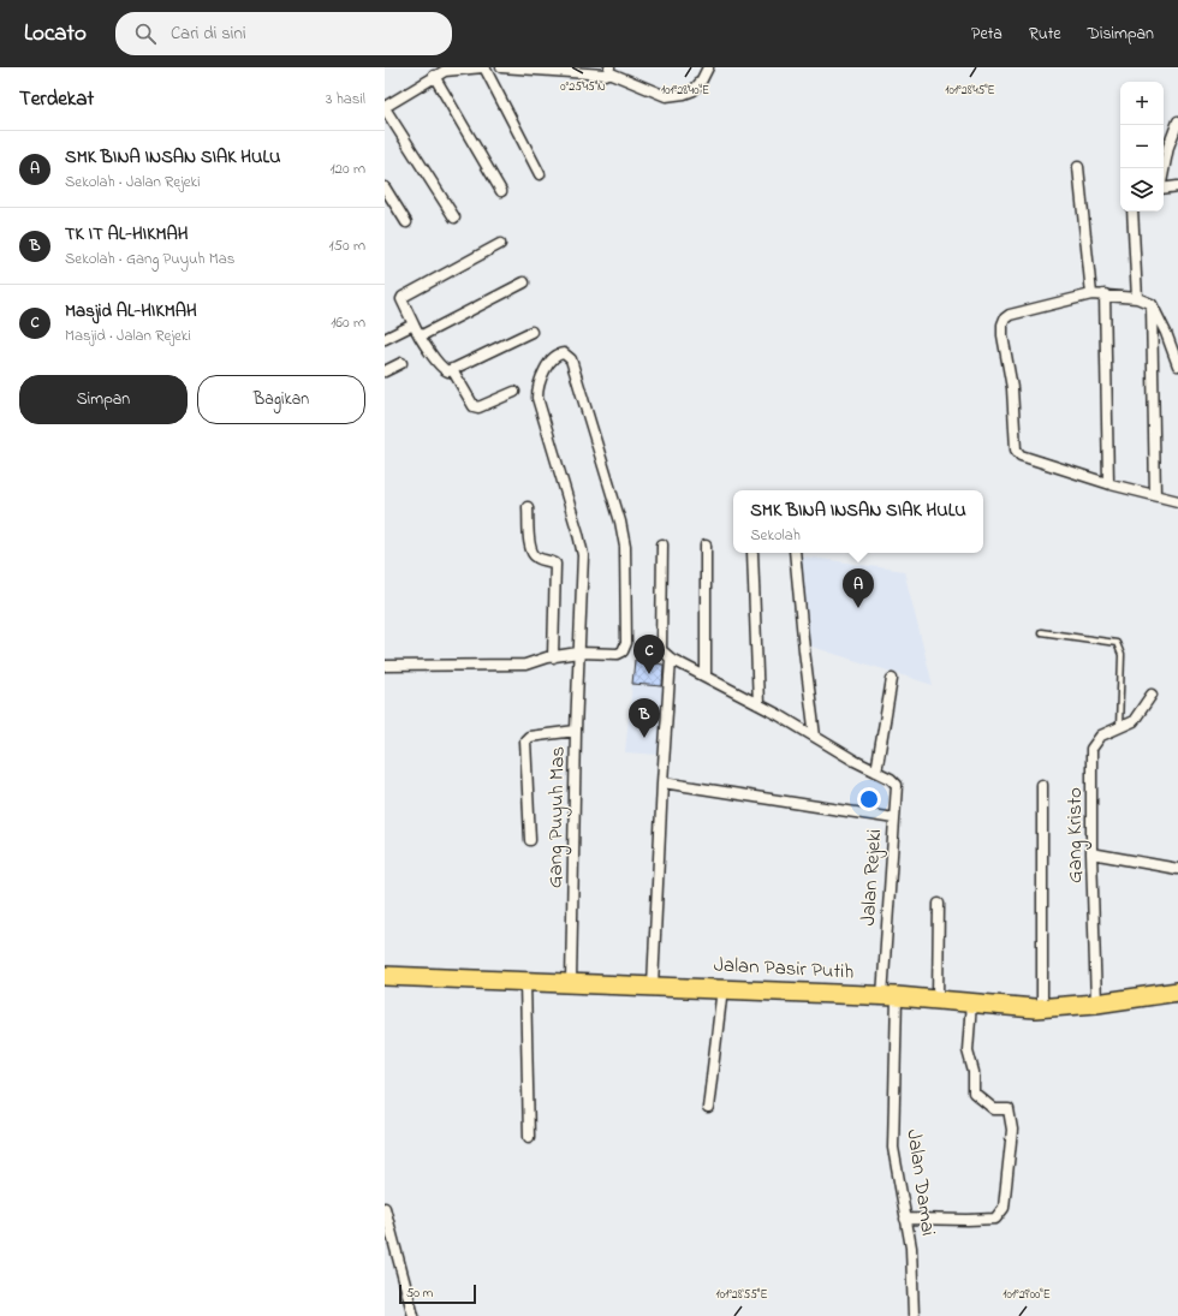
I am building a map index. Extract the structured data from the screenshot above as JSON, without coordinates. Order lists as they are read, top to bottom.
{
  "streets": {
    "highway": ["Jalan Pasir Putih"],
    "street": [
      "Gang Puyuh Mas",
      "Gang Kristo",
      "Jalan Rejeki",
      "Jalan Damai"
    ]
  },
  "crossings": [
    ["Gang Puyuh Mas", "Jalan Pasir Putih"],
    ["Gang Kristo", "Jalan Pasir Putih"],
    ["Jalan Rejeki", "Jalan Pasir Putih"],
    ["Jalan Rejeki", "Jalan Damai"],
    ["Jalan Pasir Putih", "Jalan Damai"]
  ],
  "scale_bar": "50 m",
  "page": {
    "header": "Locato",
    "search": "Cari di sini",
    "nav": ["Peta", "Rute", "Disimpan"],
    "heading": ["Terdekat", "3 hasil"],
    "map_buttons": ["+", "−"],
    "list": [
      {
        "mark": "A",
        "name": "SMK BINA INSAN SIAK HULU",
        "note": "Sekolah · Jalan Rejeki",
        "value": "120 m"
      },
      {
        "mark": "B",
        "name": "TK IT AL-HIKMAH",
        "note": "Sekolah · Gang Puyuh Mas",
        "value": "150 m"
      },
      {
        "mark": "C",
        "name": "Masjid AL-HIKMAH",
        "note": "Masjid · Jalan Rejeki",
        "value": "160 m"
      }
    ],
    "buttons": ["Simpan", "Bagikan"],
    "popup": ["SMK BINA INSAN SIAK HULU", "Sekolah"],
    "pins": ["A", "C", "B"],
    "scale": "50 m"
  },
  "coordinates": [
    "0°25'45\"N",
    "101°28'40\"E",
    "101°28'45\"E",
    "101°28'55\"E",
    "101°29'00\"E"
  ]
}
